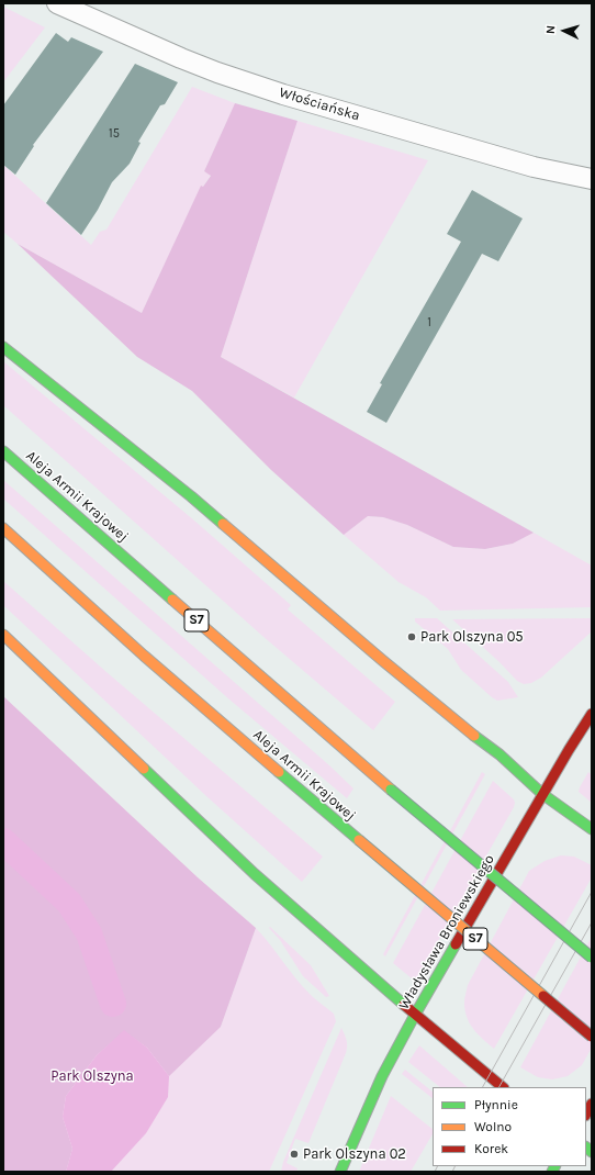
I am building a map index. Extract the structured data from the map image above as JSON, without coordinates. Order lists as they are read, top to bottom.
{
  "streets": {
    "main road": ["Aleja Armii Krajowej", "S7", "Władysława Broniewskiego"],
    "street": ["Włościańska"]
  },
  "parks": ["Park Olszyna"],
  "places": ["Park Olszyna 05", "Park Olszyna 02"],
  "house_numbers": ["15", "1"],
  "legend": ["Płynnie", "Wolno", "Korek"],
  "north": "left"
}
